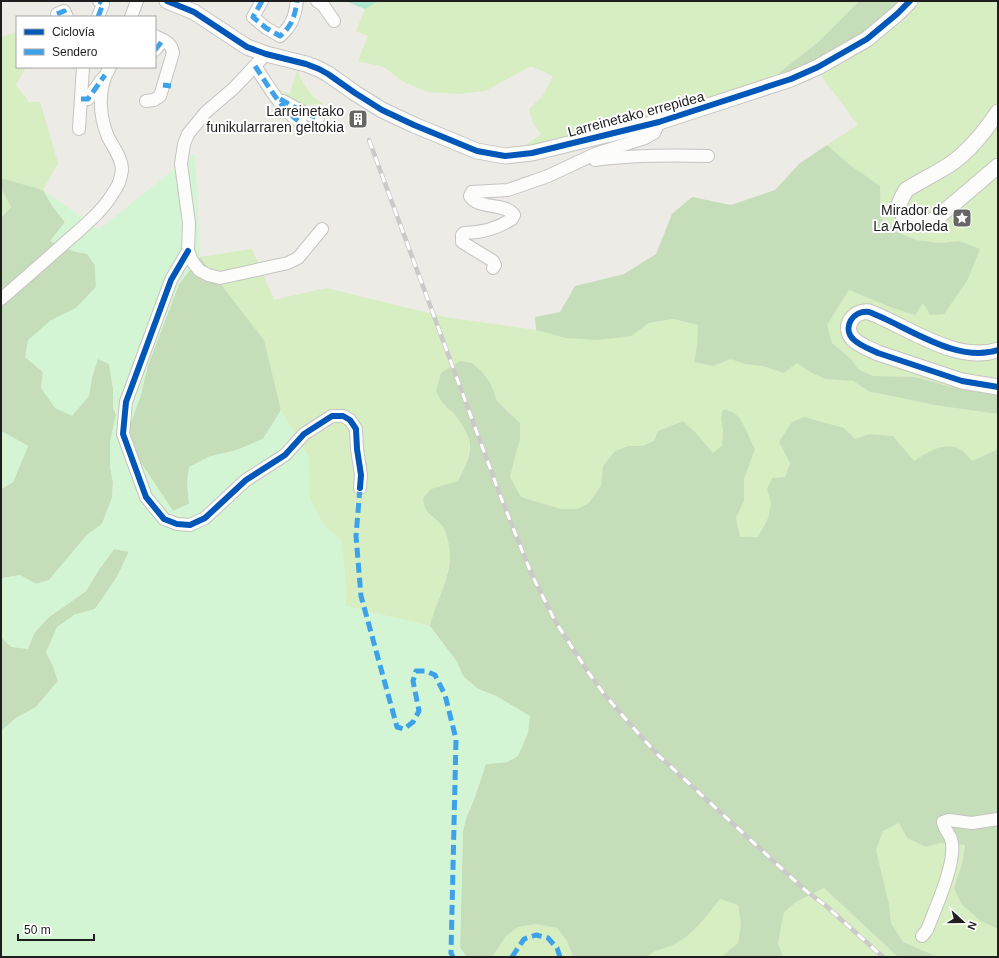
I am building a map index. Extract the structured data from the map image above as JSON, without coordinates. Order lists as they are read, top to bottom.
{
  "streets": {
    "street": ["Larreinetako errepidea"]
  },
  "places": {
    "building": ["Larreinetako funikularraren geltokia"],
    "place": ["Mirador de La Arboleda"]
  },
  "legend": ["Ciclovía", "Sendero"],
  "scale_bar": "50 m",
  "north": "right"
}
